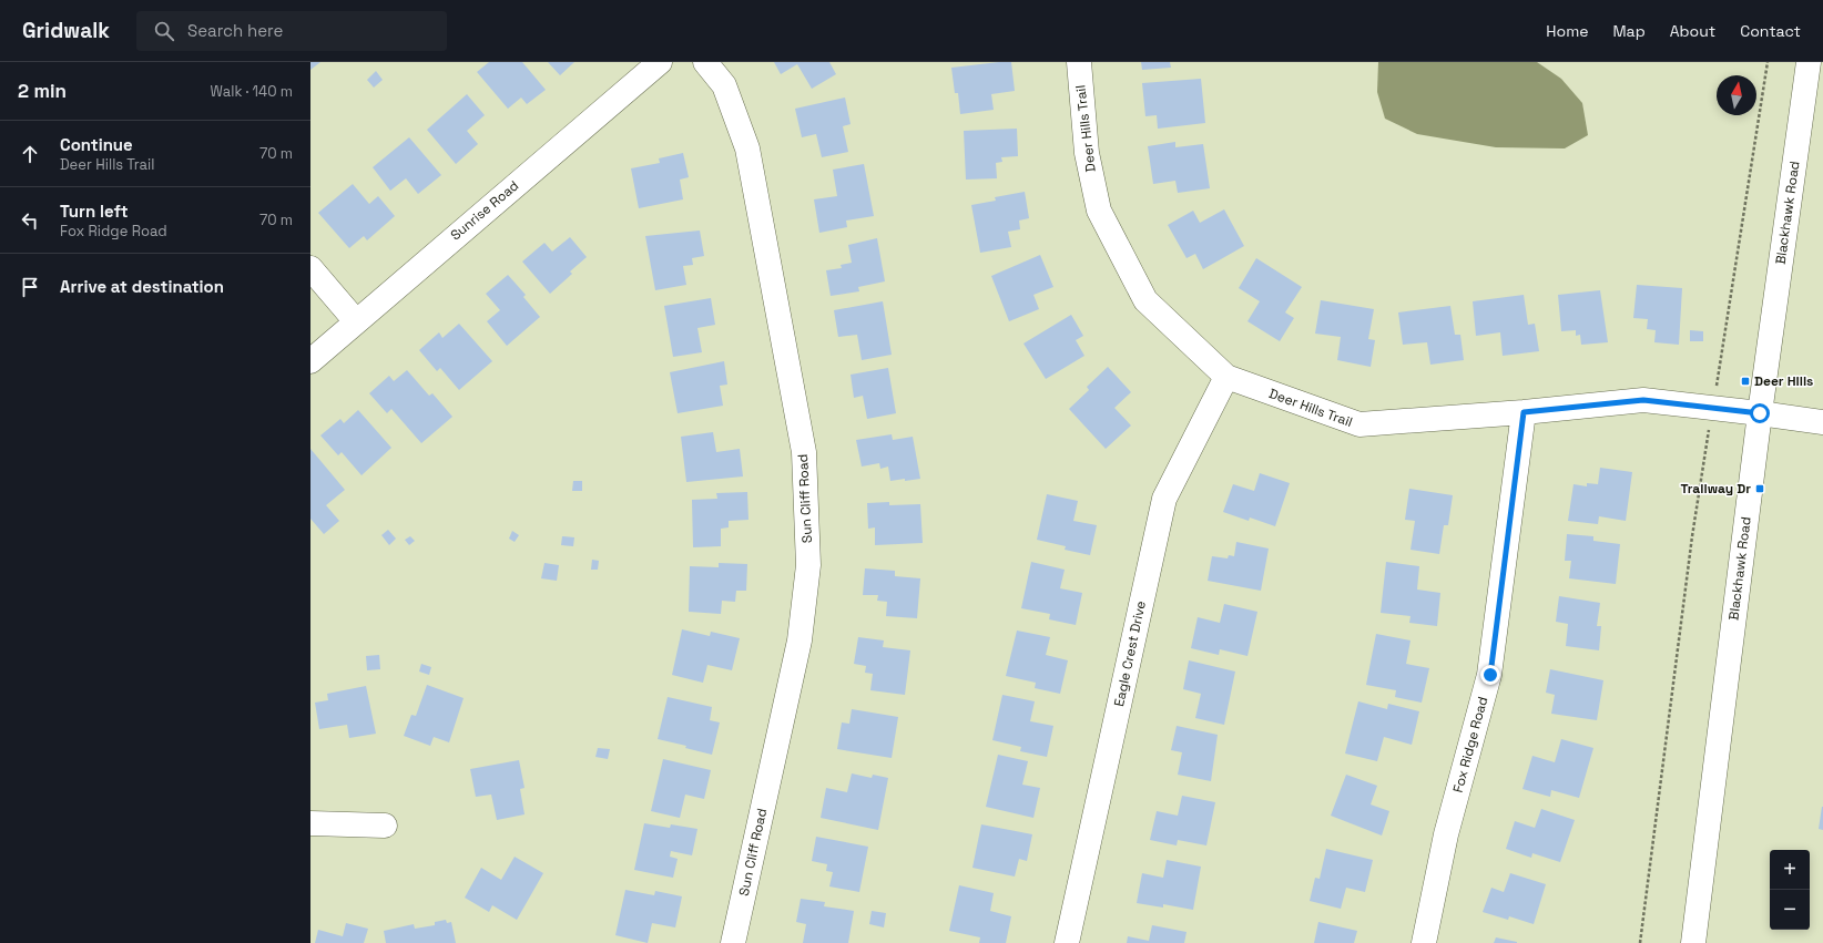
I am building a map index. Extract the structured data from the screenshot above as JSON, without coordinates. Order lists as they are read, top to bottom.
{
  "streets": {
    "street": [
      "Deer Hills Trail",
      "Sunrise Road",
      "Blackhawk Road",
      "Sun Cliff Road",
      "Eagle Crest Drive",
      "Fox Ridge Road"
    ]
  },
  "crossings": [
    ["Deer Hills Trail", "Blackhawk Road"],
    ["Deer Hills Trail", "Eagle Crest Drive"],
    ["Deer Hills Trail", "Fox Ridge Road"]
  ],
  "places": {
    "transit": ["Deer Hills", "Trailway Dr"]
  },
  "north": "top",
  "page": {
    "header": "Gridwalk",
    "search": "Search here",
    "nav": [
      "Home",
      "Map",
      "About",
      "Contact"
    ],
    "heading": ["2 min", "Walk · 140 m"],
    "list": [
      ["Continue", "Deer Hills Trail", "70 m"],
      ["Turn left", "Fox Ridge Road", "70 m"],
      "Arrive at destination"
    ],
    "map_buttons": ["+", "−"]
  }
}
